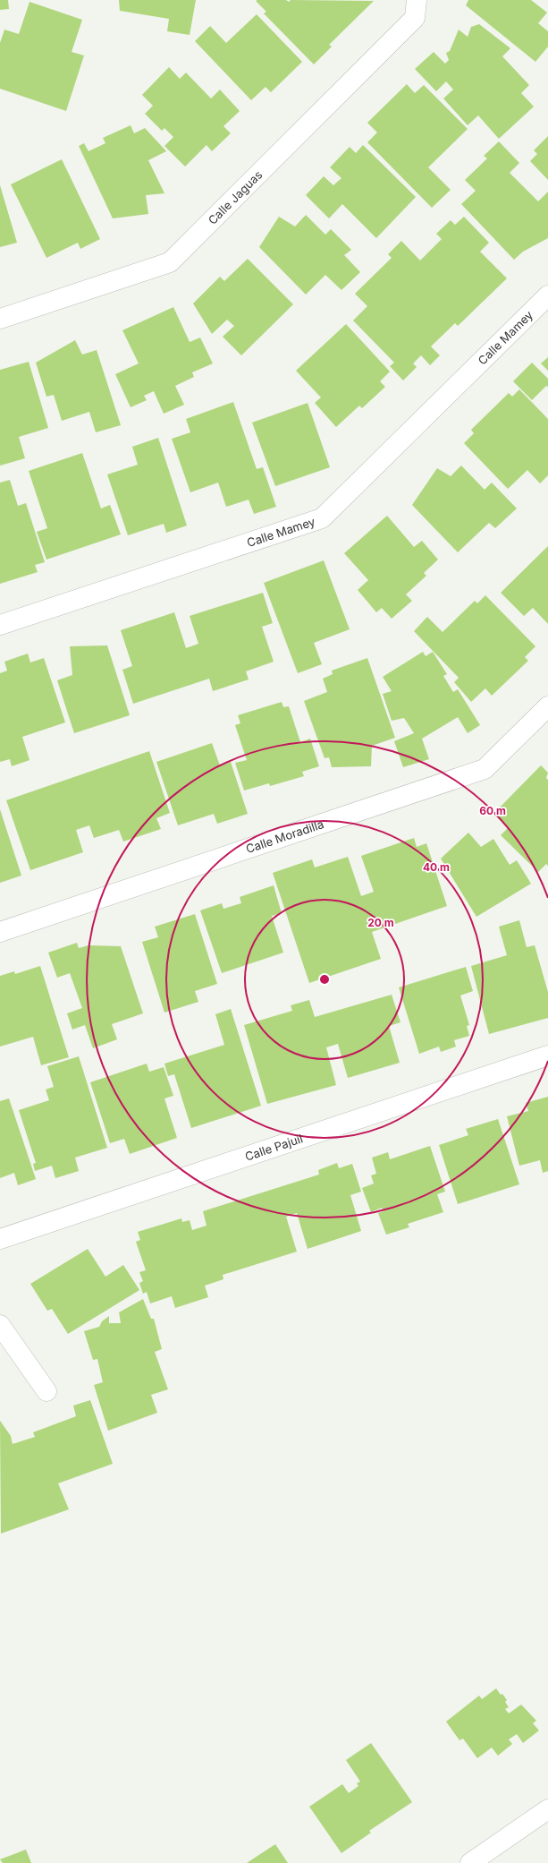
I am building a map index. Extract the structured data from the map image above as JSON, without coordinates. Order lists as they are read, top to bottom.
{
  "streets": {
    "street": [
      "Calle Jaguas",
      "Calle Mamey",
      "Calle Moradilla",
      "Calle Pajuil"
    ]
  },
  "rings": ["60 m", "40 m", "20 m"]
}
